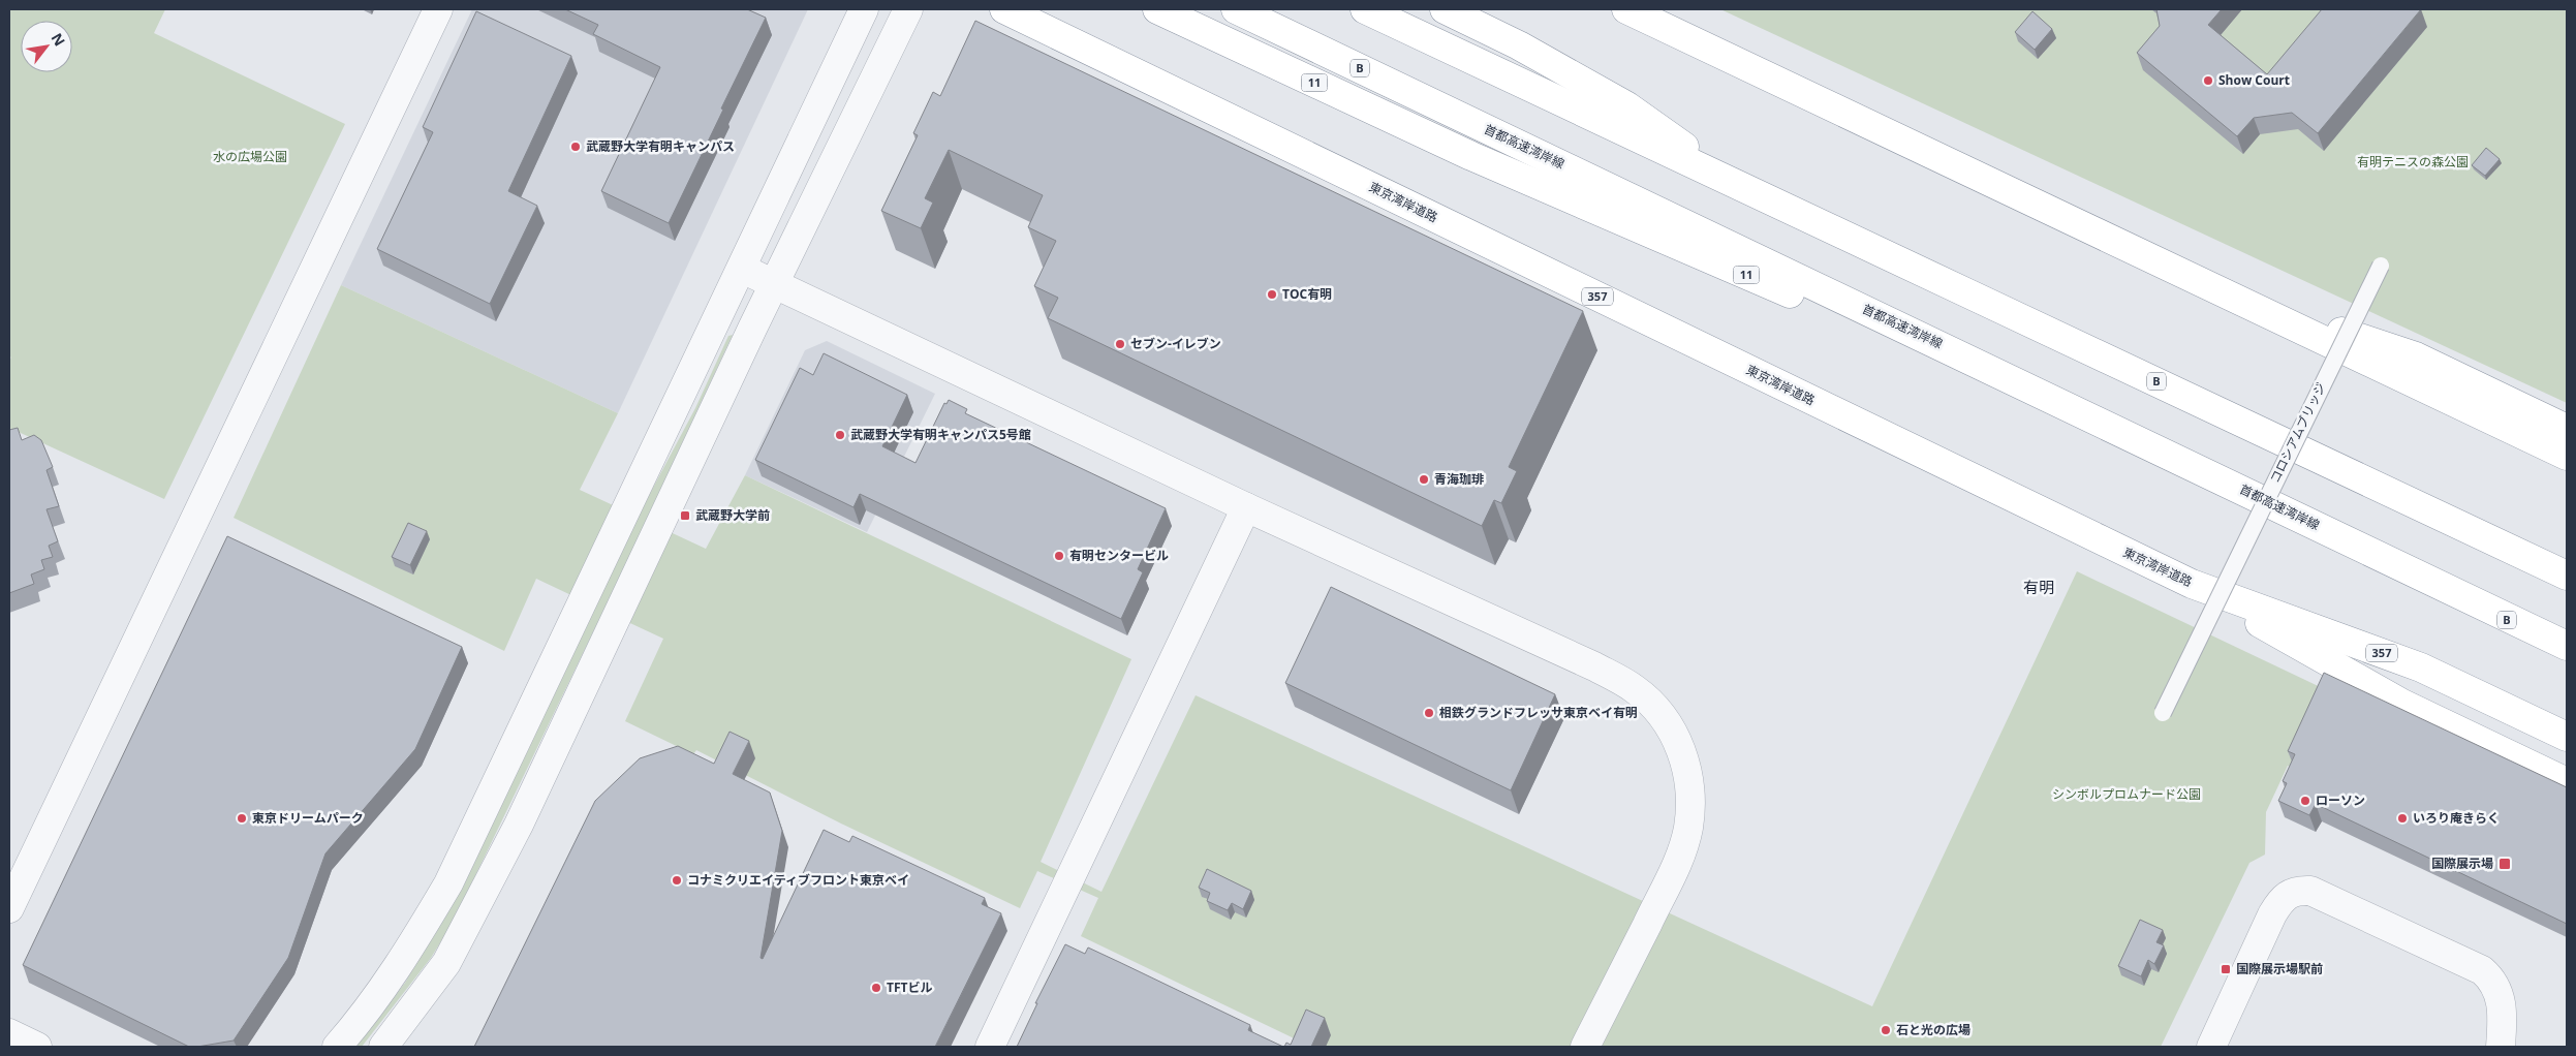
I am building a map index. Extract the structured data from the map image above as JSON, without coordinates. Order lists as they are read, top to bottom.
{
  "streets": {
    "highway": [
      "B",
      "11",
      "首都高速湾岸線",
      "東京湾岸道路",
      "357"
    ],
    "street": ["コロシアムブリッジ"]
  },
  "crossings": [
    ["B", "首都高速湾岸線"],
    ["11", "首都高速湾岸線"],
    ["東京湾岸道路", "357"]
  ],
  "districts": ["有明"],
  "parks": ["水の広場公園", "有明テニスの森公園", "シンボルプロムナード公園"],
  "places": {
    "other": [
      "Show Court",
      "武蔵野大学有明キャンパス",
      "TOC有明",
      "セブン-イレブン",
      "武蔵野大学有明キャンパス5号館",
      "青海珈琲",
      "有明センタービル",
      "相鉄グランドフレッサ東京ベイ有明",
      "ローソン",
      "東京ドリームパーク",
      "いろり庵きらく",
      "コナミクリエイティブフロント東京ベイ",
      "TFTビル",
      "石と光の広場"
    ],
    "transit": ["武蔵野大学前", "国際展示場", "国際展示場駅前"]
  },
  "north": "top right"
}
